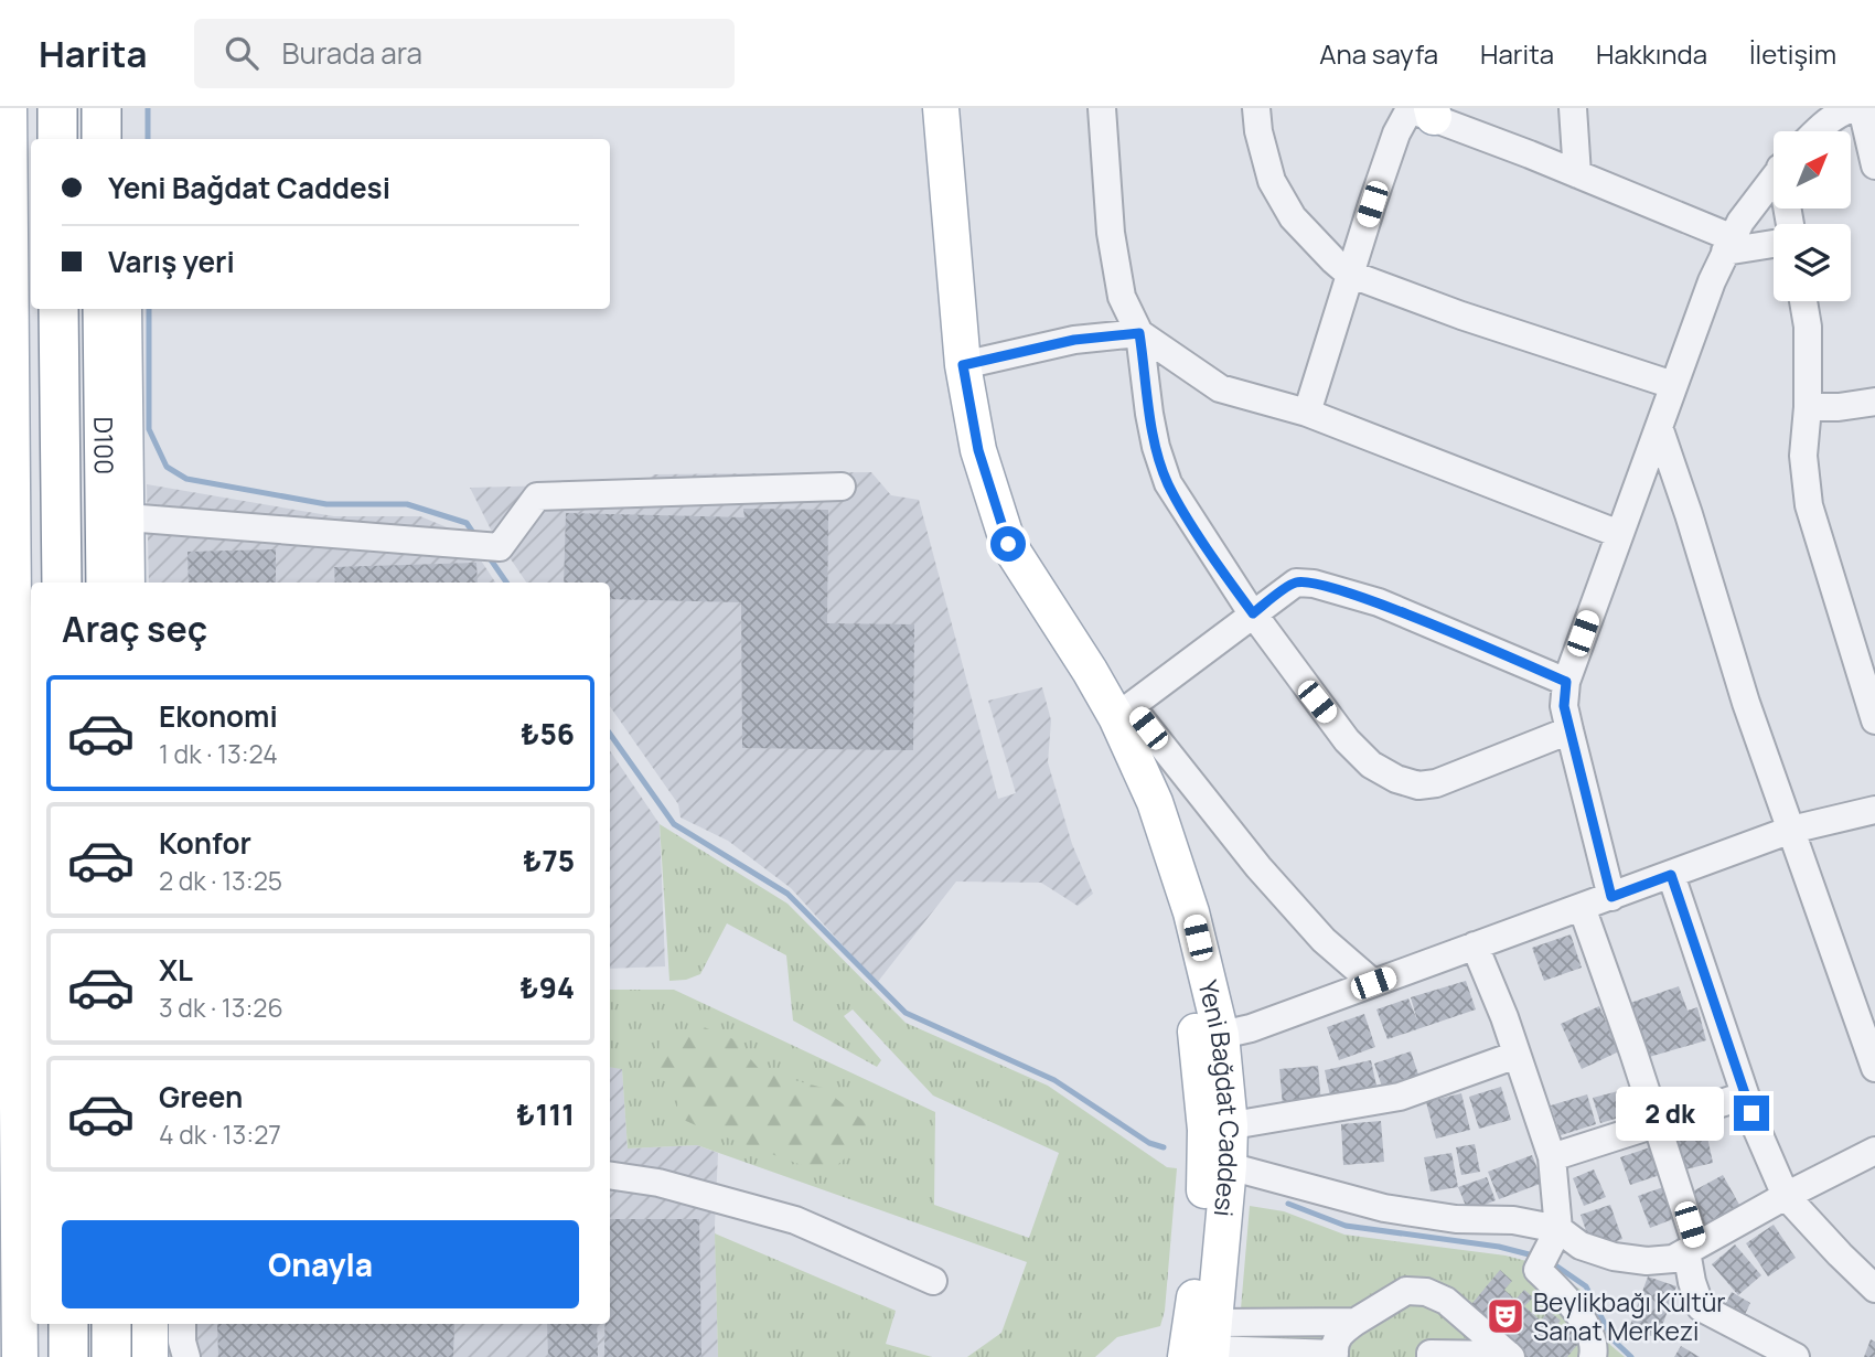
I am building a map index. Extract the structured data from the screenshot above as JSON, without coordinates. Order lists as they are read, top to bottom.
{
  "streets": {
    "highway": ["D100"],
    "main road": ["Yeni Bağdat Caddesi"]
  },
  "places": {
    "theatre": ["Beylikbağı Kültür Sanat Merkezi"]
  },
  "north": "top right",
  "page": {
    "header": "Harita",
    "search": "Burada ara",
    "nav": [
      "Ana sayfa",
      "Harita",
      "Hakkında",
      "İletişim"
    ],
    "banner": ["Yeni Bağdat Caddesi", "Varış yeri"],
    "heading": "Araç seç",
    "list": [
      {
        "name": "Ekonomi",
        "note": "1 dk · 13:24",
        "value": "₺56"
      },
      {
        "name": "Konfor",
        "note": "2 dk · 13:25",
        "value": "₺75"
      },
      {
        "name": "XL",
        "note": "3 dk · 13:26",
        "value": "₺94"
      },
      {
        "name": "Green",
        "note": "4 dk · 13:27",
        "value": "₺111"
      }
    ],
    "bubble": "2 dk",
    "buttons": "Onayla"
  }
}
